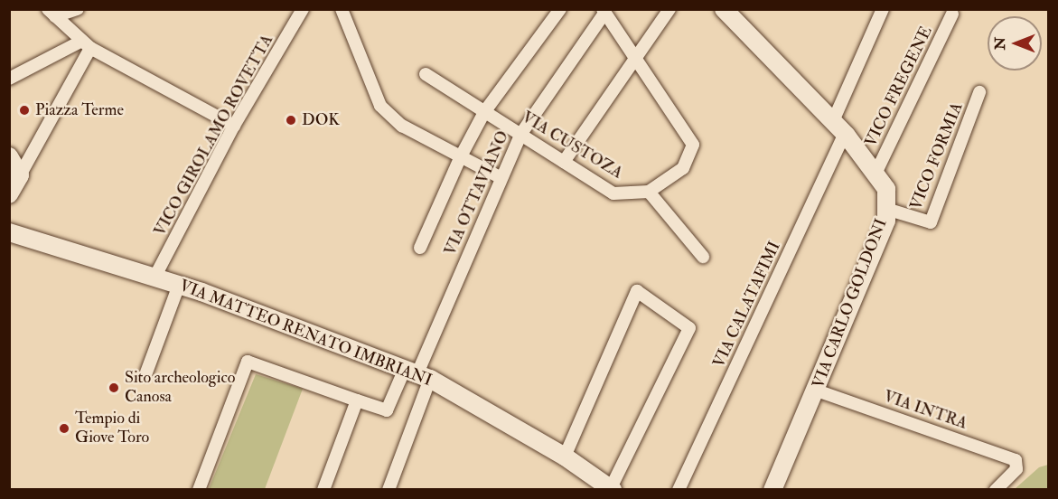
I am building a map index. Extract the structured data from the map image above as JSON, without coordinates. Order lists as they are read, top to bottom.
{
  "streets": {
    "street": [
      "VICO FREGENE",
      "VICO GIROLAMO ROVETTA",
      "VIA CUSTOZA",
      "VICO FORMIA",
      "VIA OTTAVIANO",
      "VIA CARLO GOLDONI",
      "VIA CALATAFIMI",
      "VIA MATTEO RENATO IMBRIANI",
      "VIA INTRA"
    ]
  },
  "crossings": [
    ["VICO FREGENE", "VIA CARLO GOLDONI"],
    ["VICO GIROLAMO ROVETTA", "VIA MATTEO RENATO IMBRIANI"],
    ["VIA CUSTOZA", "VIA OTTAVIANO"],
    ["VICO FORMIA", "VIA CARLO GOLDONI"],
    ["VIA OTTAVIANO", "VIA MATTEO RENATO IMBRIANI"],
    ["VIA CARLO GOLDONI", "VIA CALATAFIMI"],
    ["VIA CARLO GOLDONI", "VIA INTRA"]
  ],
  "places": [
    "Piazza Terme",
    "DOK",
    "Sito archeologico Canosa",
    "Tempio di Giove Toro"
  ],
  "north": "left"
}
